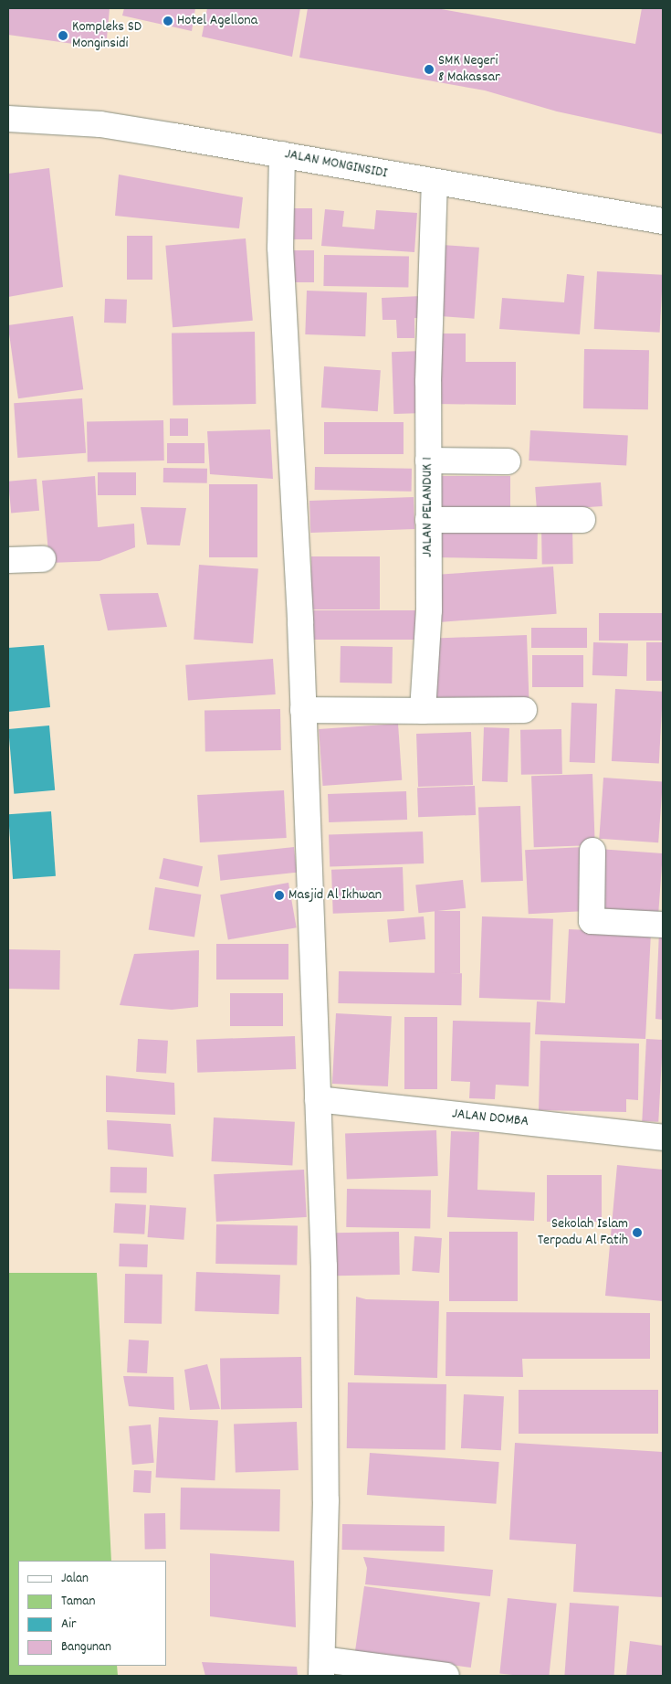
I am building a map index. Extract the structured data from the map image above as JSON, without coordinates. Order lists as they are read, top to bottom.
{
  "streets": {
    "street": ["JALAN MONGINSIDI", "JALAN PELANDUK 1", "JALAN DOMBA"]
  },
  "crossings": [
    ["JALAN MONGINSIDI", "JALAN PELANDUK 1"]
  ],
  "places": [
    "Hotel Agellona",
    "Kompleks SD Monginsidi",
    "SMK Negeri 8 Makassar",
    "Masjid Al Ikhwan",
    "Sekolah Islam Terpadu Al Fatih"
  ],
  "legend": [
    "Jalan",
    "Taman",
    "Air",
    "Bangunan"
  ]
}
